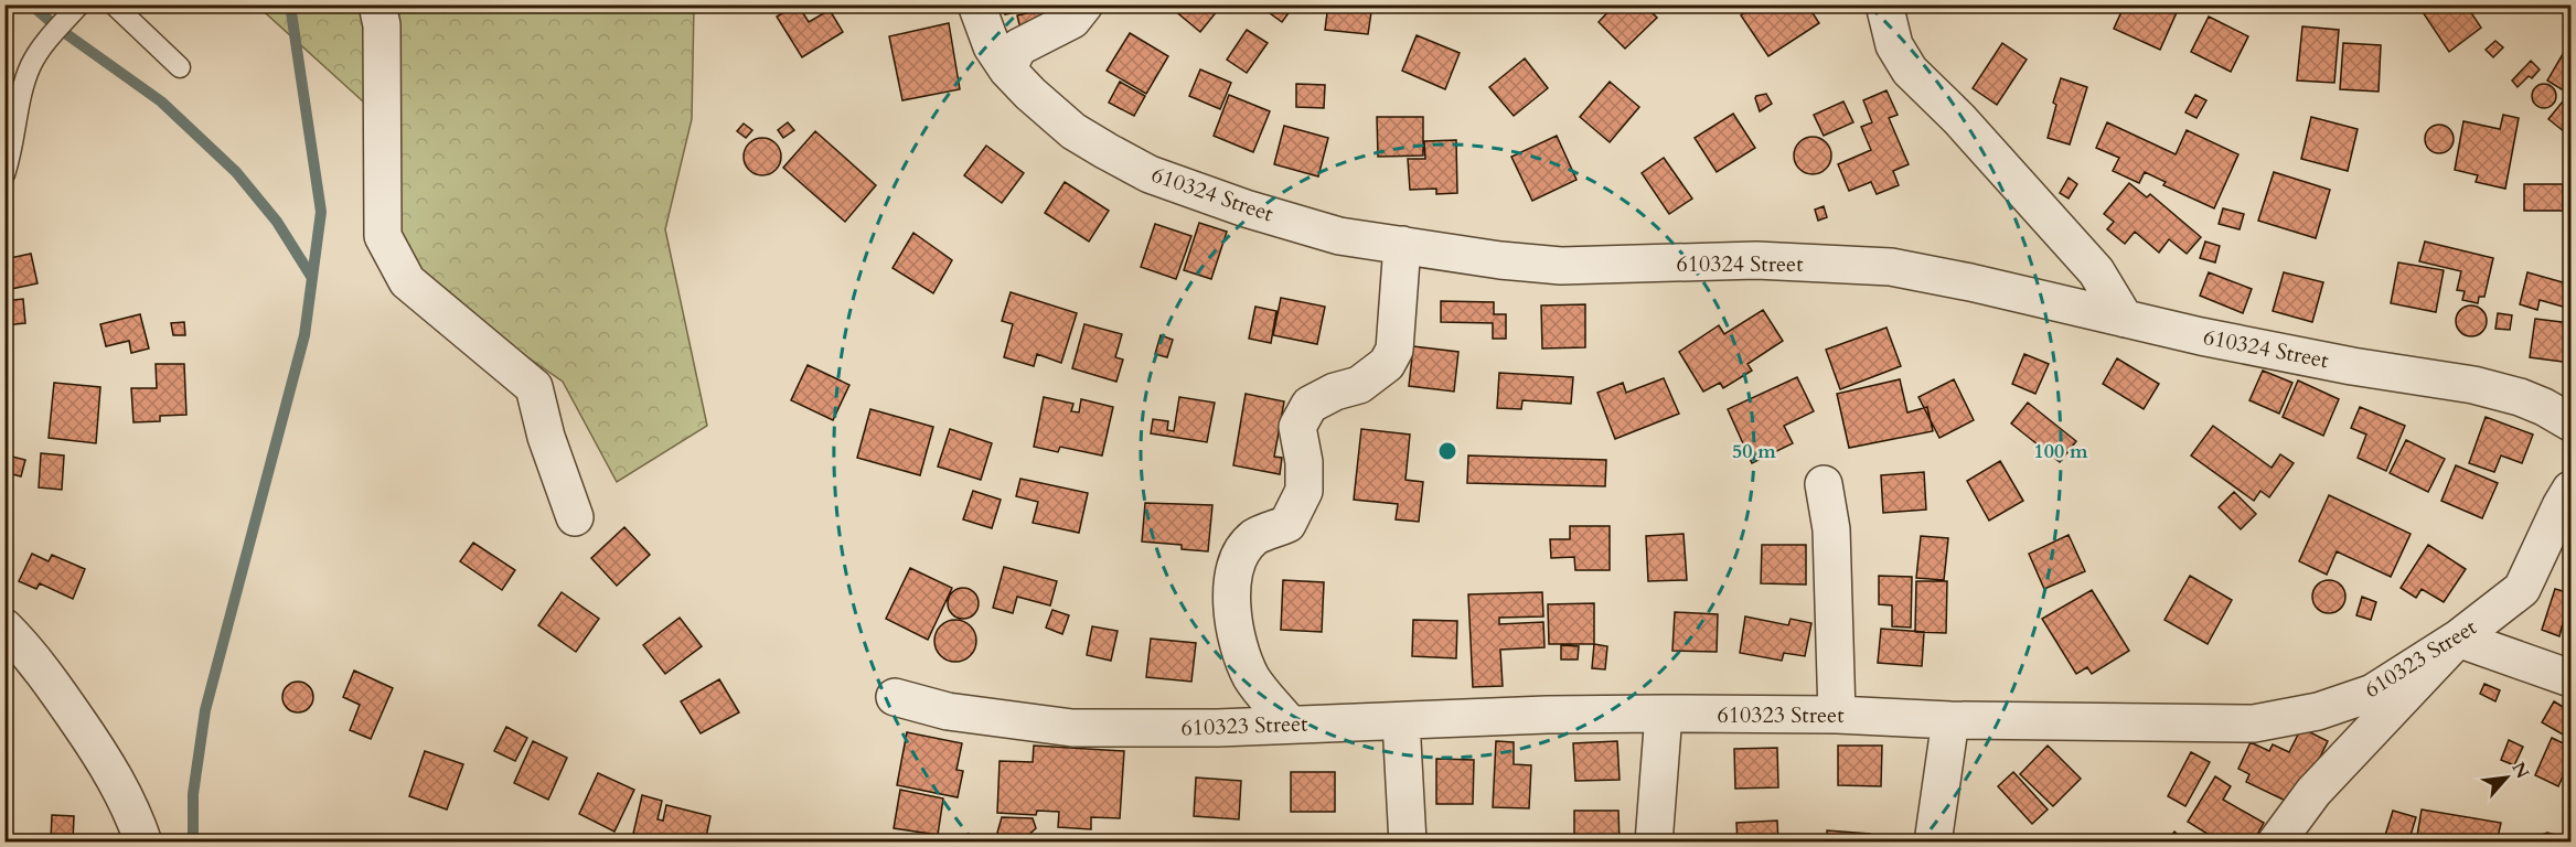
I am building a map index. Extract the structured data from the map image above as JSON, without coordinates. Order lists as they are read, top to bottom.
{
  "streets": {
    "street": ["610324 Street", "610323 Street"]
  },
  "north": "top right",
  "rings": ["50 m", "100 m"]
}
